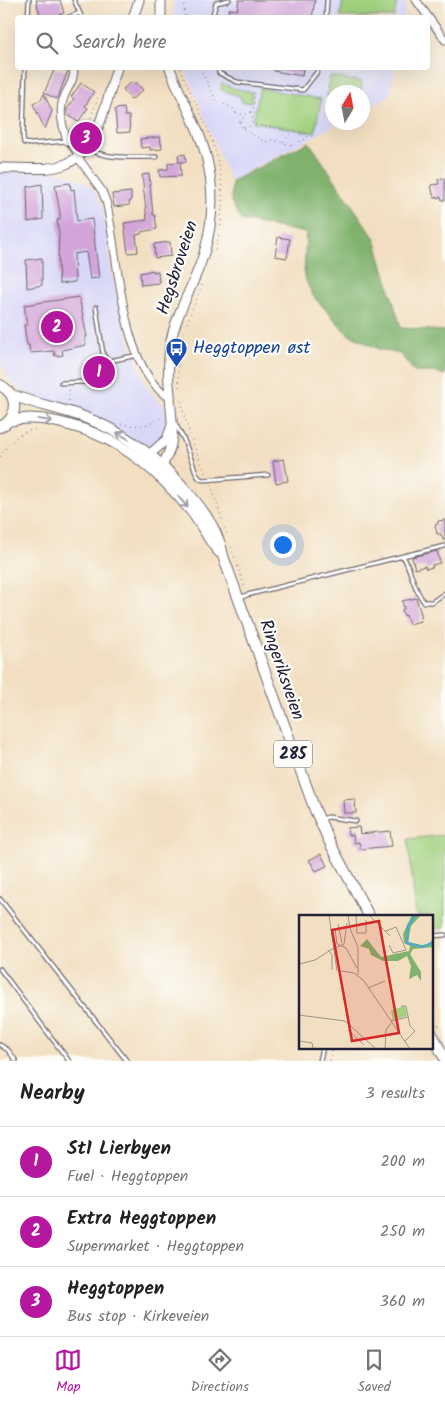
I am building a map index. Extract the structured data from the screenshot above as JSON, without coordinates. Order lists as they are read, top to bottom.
{
  "streets": {
    "main road": ["Ringeriksveien", "285"],
    "street": ["Hegsbroveien"]
  },
  "crossings": [
    ["Hegsbroveien", "Ringeriksveien"],
    ["Ringeriksveien", "285"]
  ],
  "places": {
    "bus stop": ["Heggtoppen øst"]
  },
  "north": "top",
  "page": {
    "search": "Search here",
    "pins": ["3", "2", "1"],
    "heading": ["Nearby", "3 results"],
    "list": [
      {
        "mark": "1",
        "name": "St1 Lierbyen",
        "note": "Fuel · Heggtoppen",
        "value": "200 m"
      },
      {
        "mark": "2",
        "name": "Extra Heggtoppen",
        "note": "Supermarket · Heggtoppen",
        "value": "250 m"
      },
      {
        "mark": "3",
        "name": "Heggtoppen",
        "note": "Bus stop · Kirkeveien",
        "value": "360 m"
      }
    ],
    "nav": ["Map", "Directions", "Saved"]
  }
}
